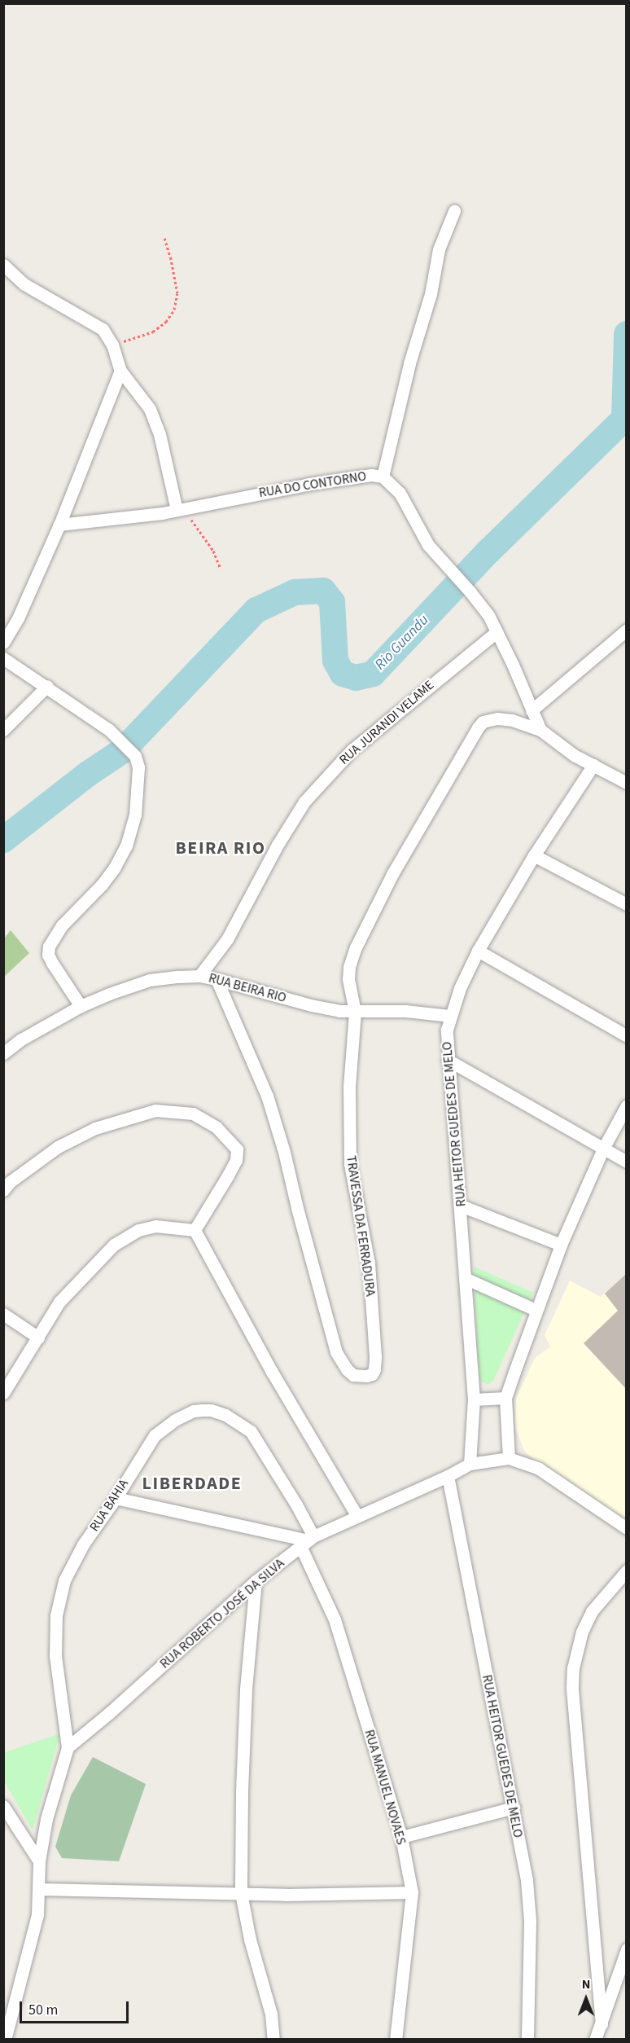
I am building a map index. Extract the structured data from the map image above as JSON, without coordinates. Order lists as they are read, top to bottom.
{
  "streets": {
    "street": [
      "RUA DO CONTORNO",
      "RUA JURANDI VELAME",
      "RUA BEIRA RIO",
      "RUA HEITOR GUEDES DE MELO",
      "TRAVESSA DA FERRADURA",
      "RUA BAHIA",
      "RUA ROBERTO JOSÉ DA SILVA",
      "RUA MANUEL NOVAES"
    ]
  },
  "crossings": [
    ["RUA DO CONTORNO", "RUA JURANDI VELAME"],
    ["RUA DO CONTORNO", "RUA HEITOR GUEDES DE MELO"],
    ["RUA DO CONTORNO", "TRAVESSA DA FERRADURA"],
    ["RUA JURANDI VELAME", "RUA BEIRA RIO"],
    ["RUA BEIRA RIO", "RUA HEITOR GUEDES DE MELO"],
    ["RUA BEIRA RIO", "TRAVESSA DA FERRADURA"],
    ["RUA HEITOR GUEDES DE MELO", "RUA ROBERTO JOSÉ DA SILVA"],
    ["RUA BAHIA", "RUA ROBERTO JOSÉ DA SILVA"],
    ["RUA BAHIA", "RUA MANUEL NOVAES"],
    ["RUA ROBERTO JOSÉ DA SILVA", "RUA MANUEL NOVAES"]
  ],
  "districts": ["BEIRA RIO", "LIBERDADE"],
  "water": ["Rio Guandu"],
  "scale_bar": "50 m",
  "north": "top"
}
